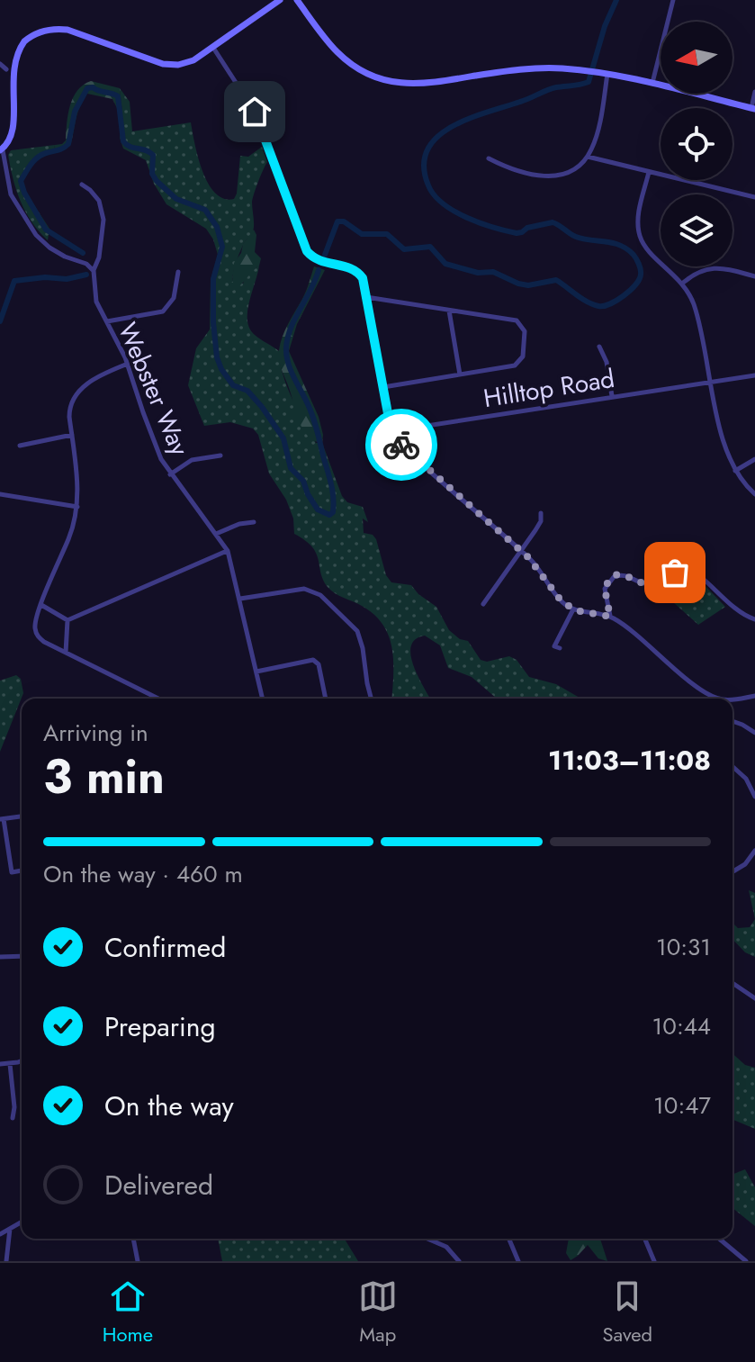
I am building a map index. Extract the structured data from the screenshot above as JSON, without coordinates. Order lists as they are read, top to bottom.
{
  "streets": {
    "street": ["Hilltop Road", "Webster Way"]
  },
  "north": "left",
  "page": {
    "heading": ["3 min", "Arriving in", "11:03–11:08"],
    "bar": "On the way · 460 m",
    "list": [
      ["Confirmed", "10:31"],
      ["Preparing", "10:44"],
      ["On the way", "10:47"],
      "Delivered"
    ],
    "tabs": ["Home", "Map", "Saved"]
  }
}
